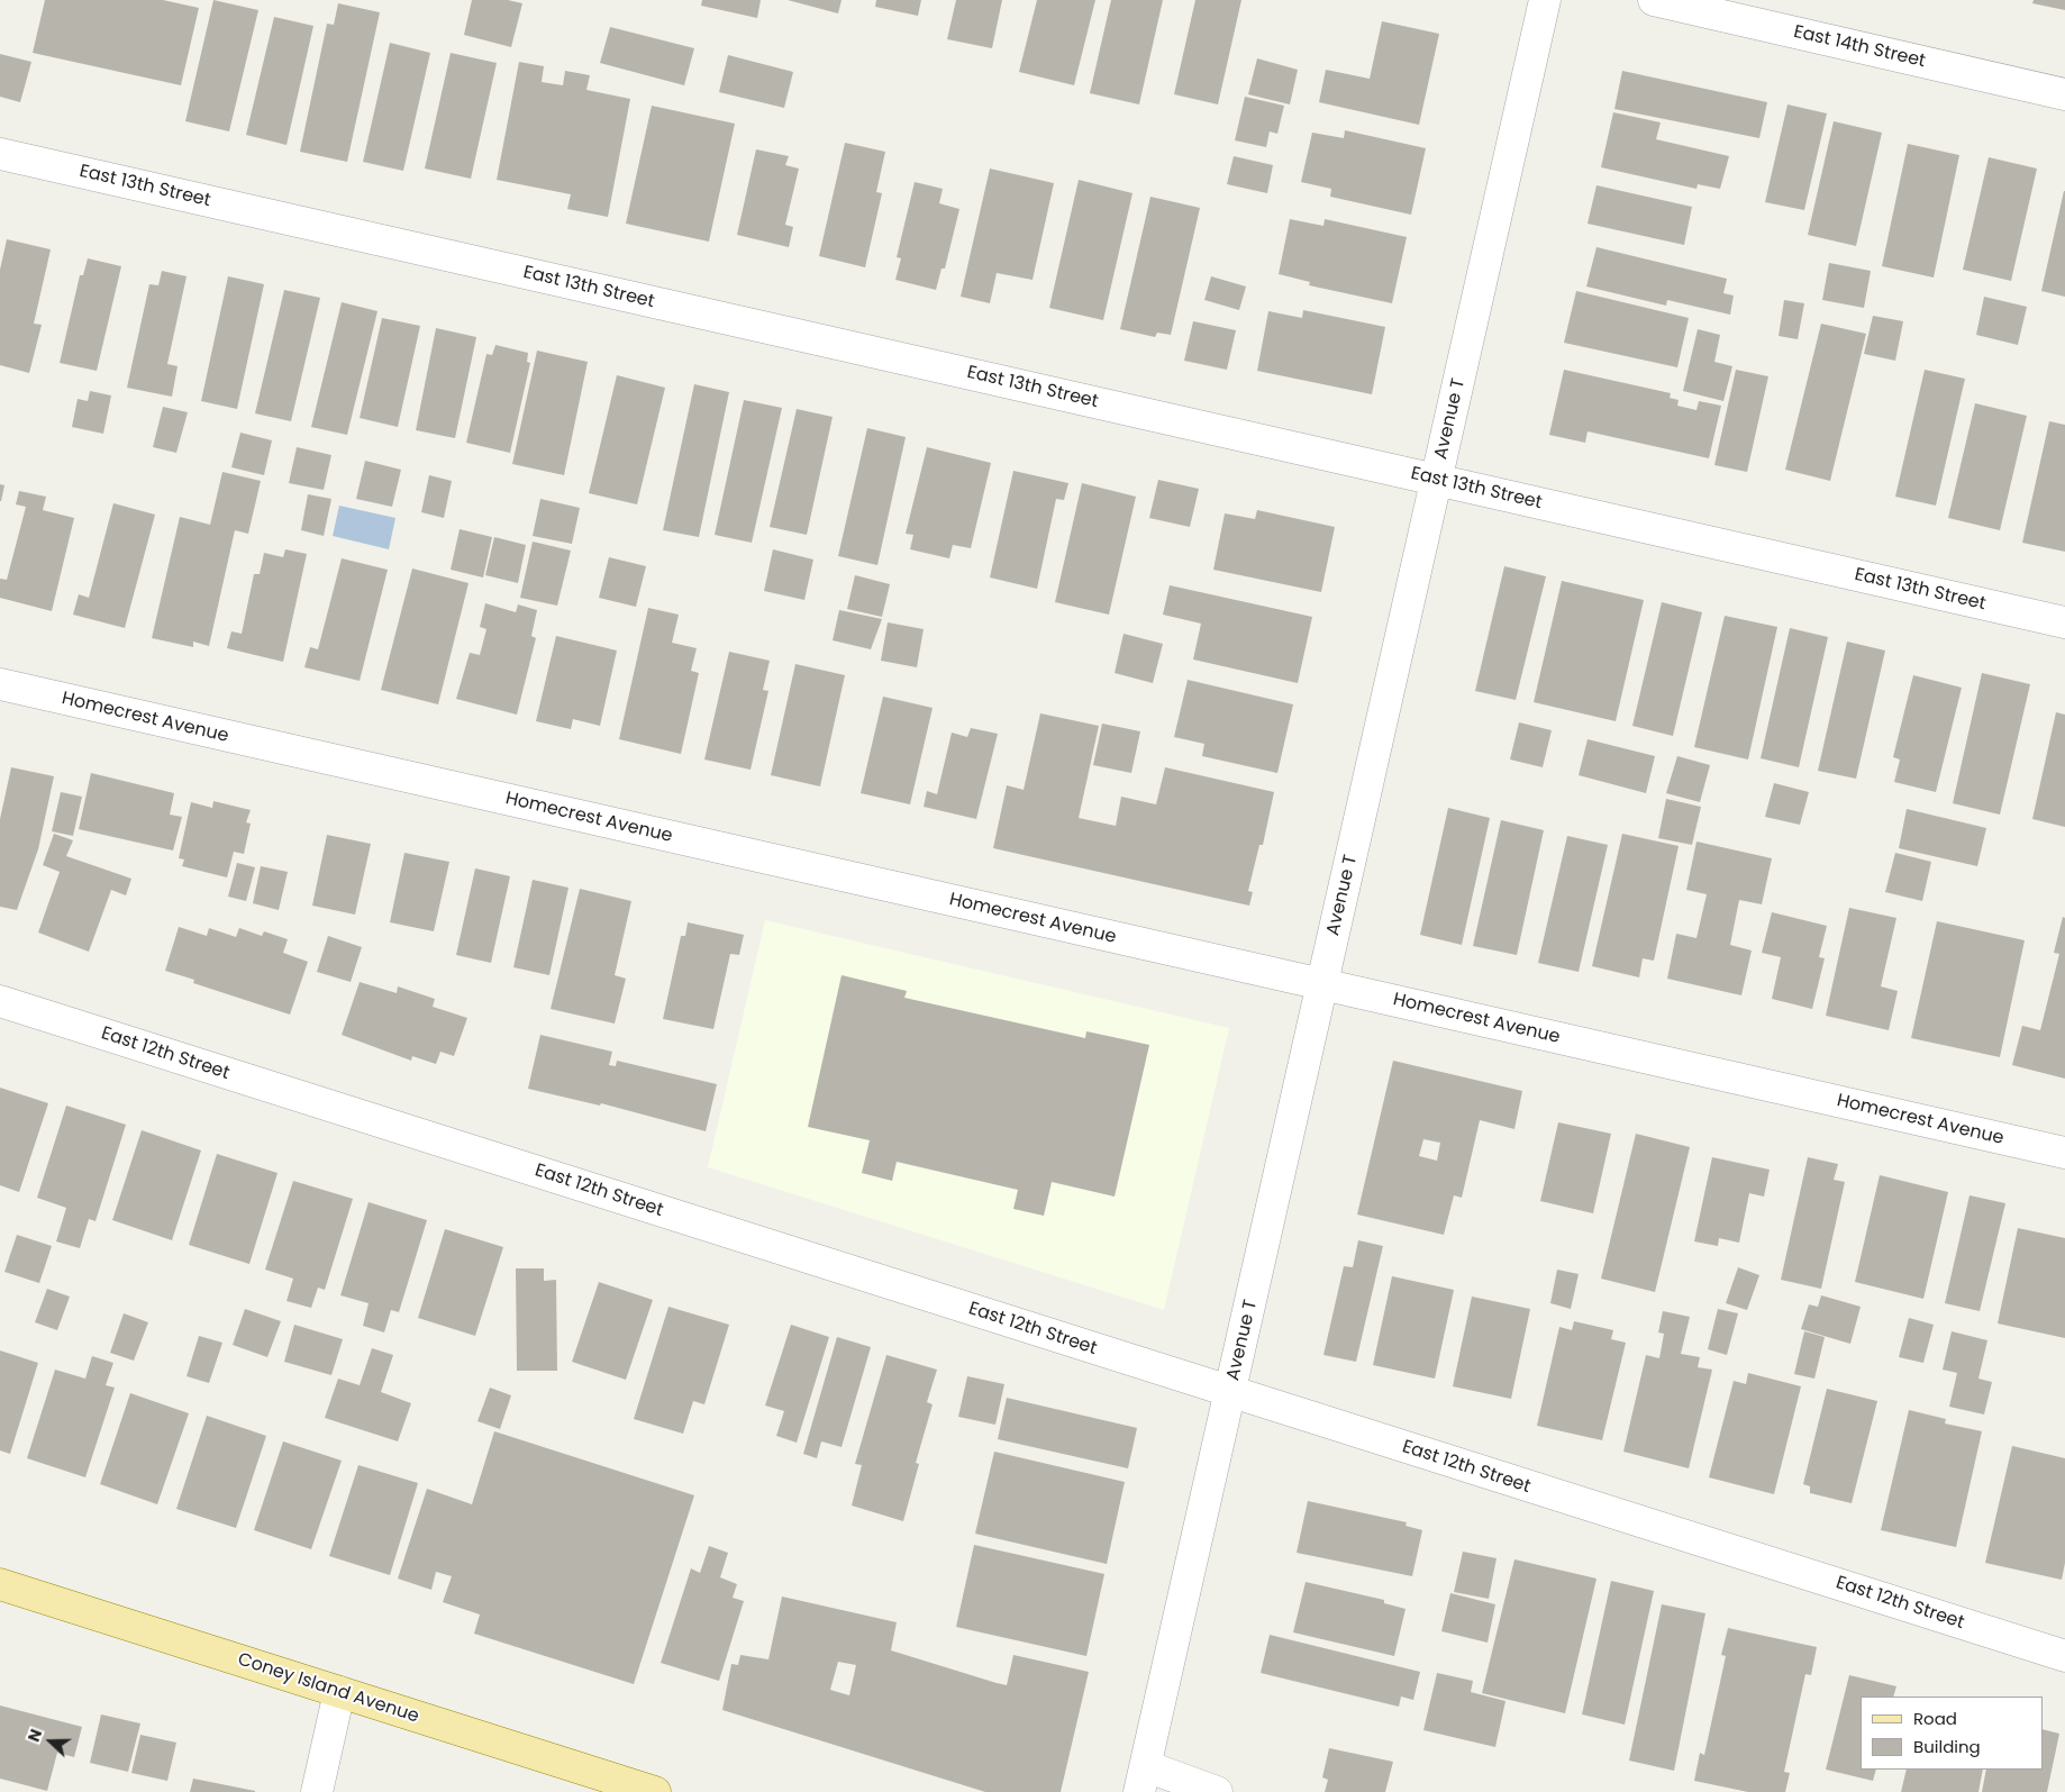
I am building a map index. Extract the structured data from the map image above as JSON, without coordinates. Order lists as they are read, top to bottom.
{
  "streets": {
    "main road": ["Coney Island Avenue"],
    "street": [
      "East 14th Street",
      "East 13th Street",
      "Avenue T",
      "Homecrest Avenue",
      "East 12th Street"
    ]
  },
  "crossings": [
    ["East 13th Street", "Avenue T"],
    ["Avenue T", "Homecrest Avenue"],
    ["Avenue T", "East 12th Street"]
  ],
  "legend": ["Road", "Building"],
  "north": "left"
}
